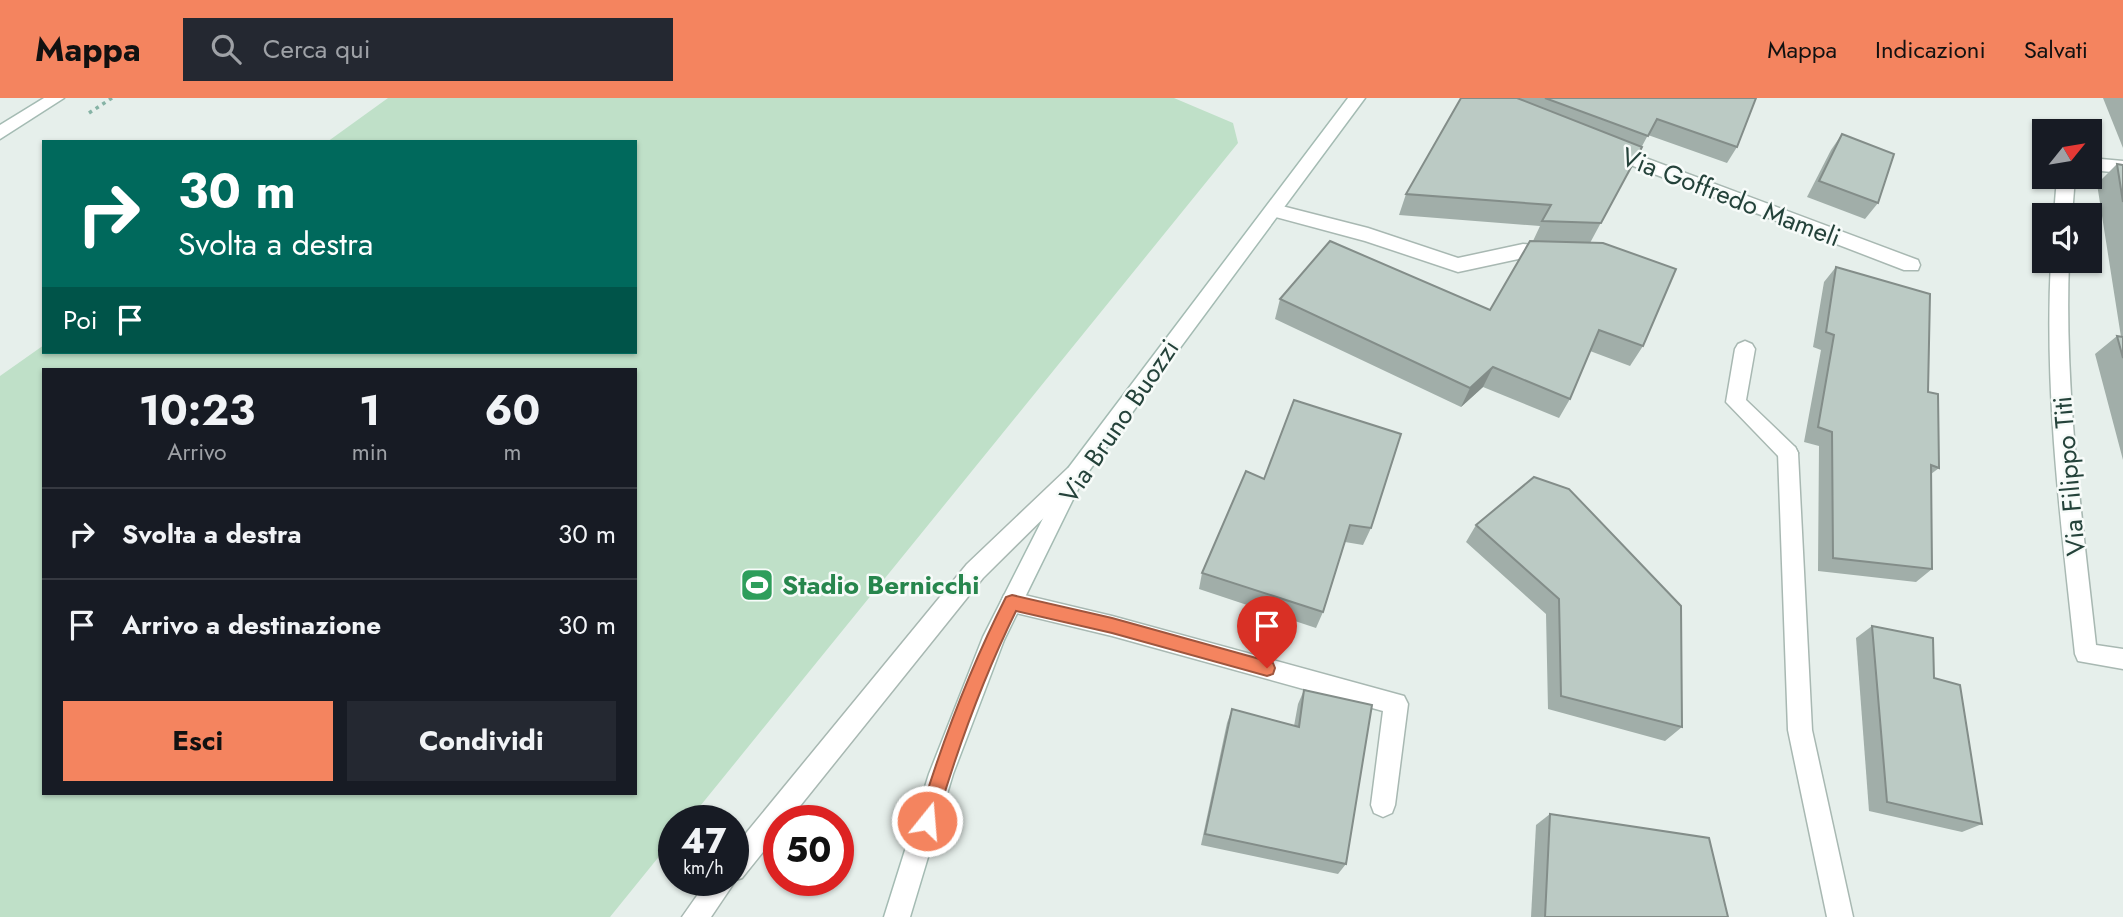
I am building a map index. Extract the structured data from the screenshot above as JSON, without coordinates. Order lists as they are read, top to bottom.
{
  "streets": {
    "street": ["Via Goffredo Mameli", "Via Bruno Buozzi", "Via Filippo Titi"]
  },
  "places": {
    "sports": ["Stadio Bernicchi"]
  },
  "north": "top right",
  "page": {
    "header": "Mappa",
    "search": "Cerca qui",
    "nav": ["Mappa", "Indicazioni", "Salvati"],
    "turn": ["30 m", "Svolta a destra"],
    "then": "Poi",
    "eta": [
      "10:23",
      "Arrivo",
      "1",
      "min",
      "60",
      "m"
    ],
    "list": [
      {
        "name": "Svolta a destra",
        "value": "30 m"
      },
      {
        "name": "Arrivo a destinazione",
        "value": "30 m"
      }
    ],
    "buttons": ["Esci", "Condividi"],
    "speed": "47 km/h",
    "limit": "50"
  }
}
